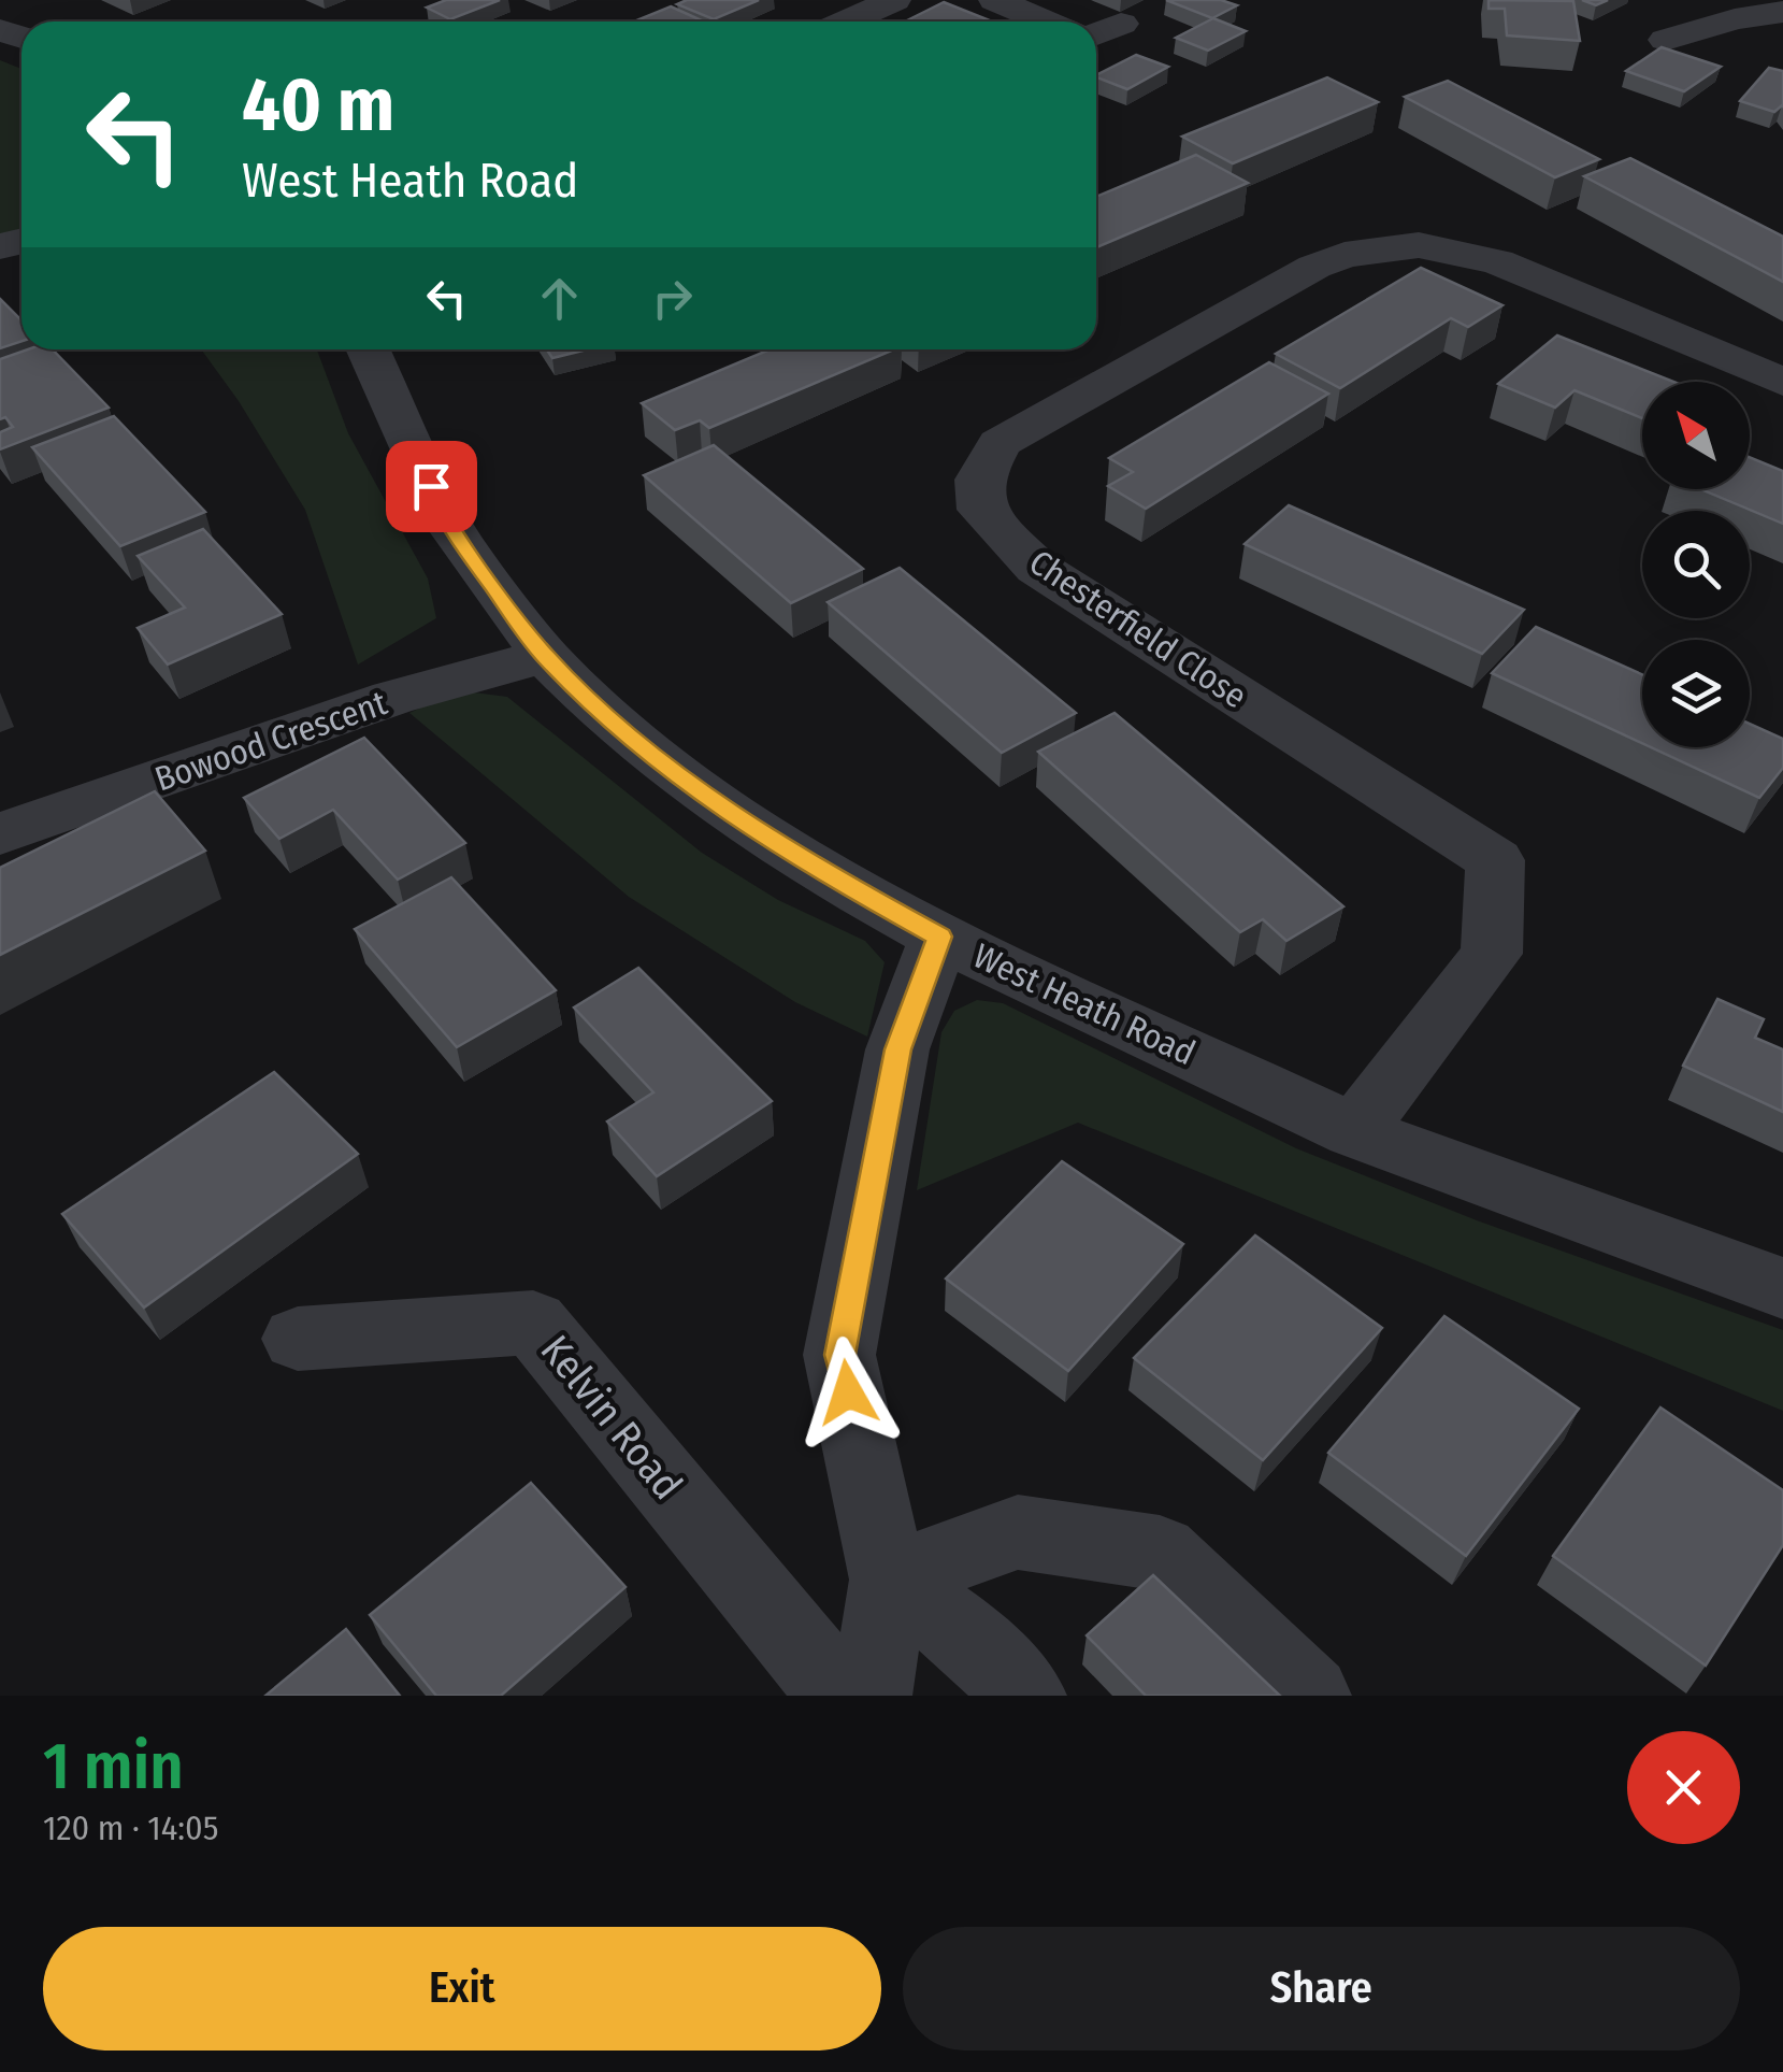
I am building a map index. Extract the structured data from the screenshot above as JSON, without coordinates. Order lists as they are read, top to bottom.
{
  "streets": {
    "street": [
      "Chesterfield Close",
      "Bowood Crescent",
      "West Heath Road",
      "Kelvin Road"
    ]
  },
  "crossings": [
    ["Chesterfield Close", "West Heath Road"],
    ["Bowood Crescent", "West Heath Road"]
  ],
  "north": "top left",
  "page": {
    "turn": ["40 m", "West Heath Road"],
    "heading": ["1 min", "120 m · 14:05"],
    "buttons": ["Exit", "Share"]
  }
}
